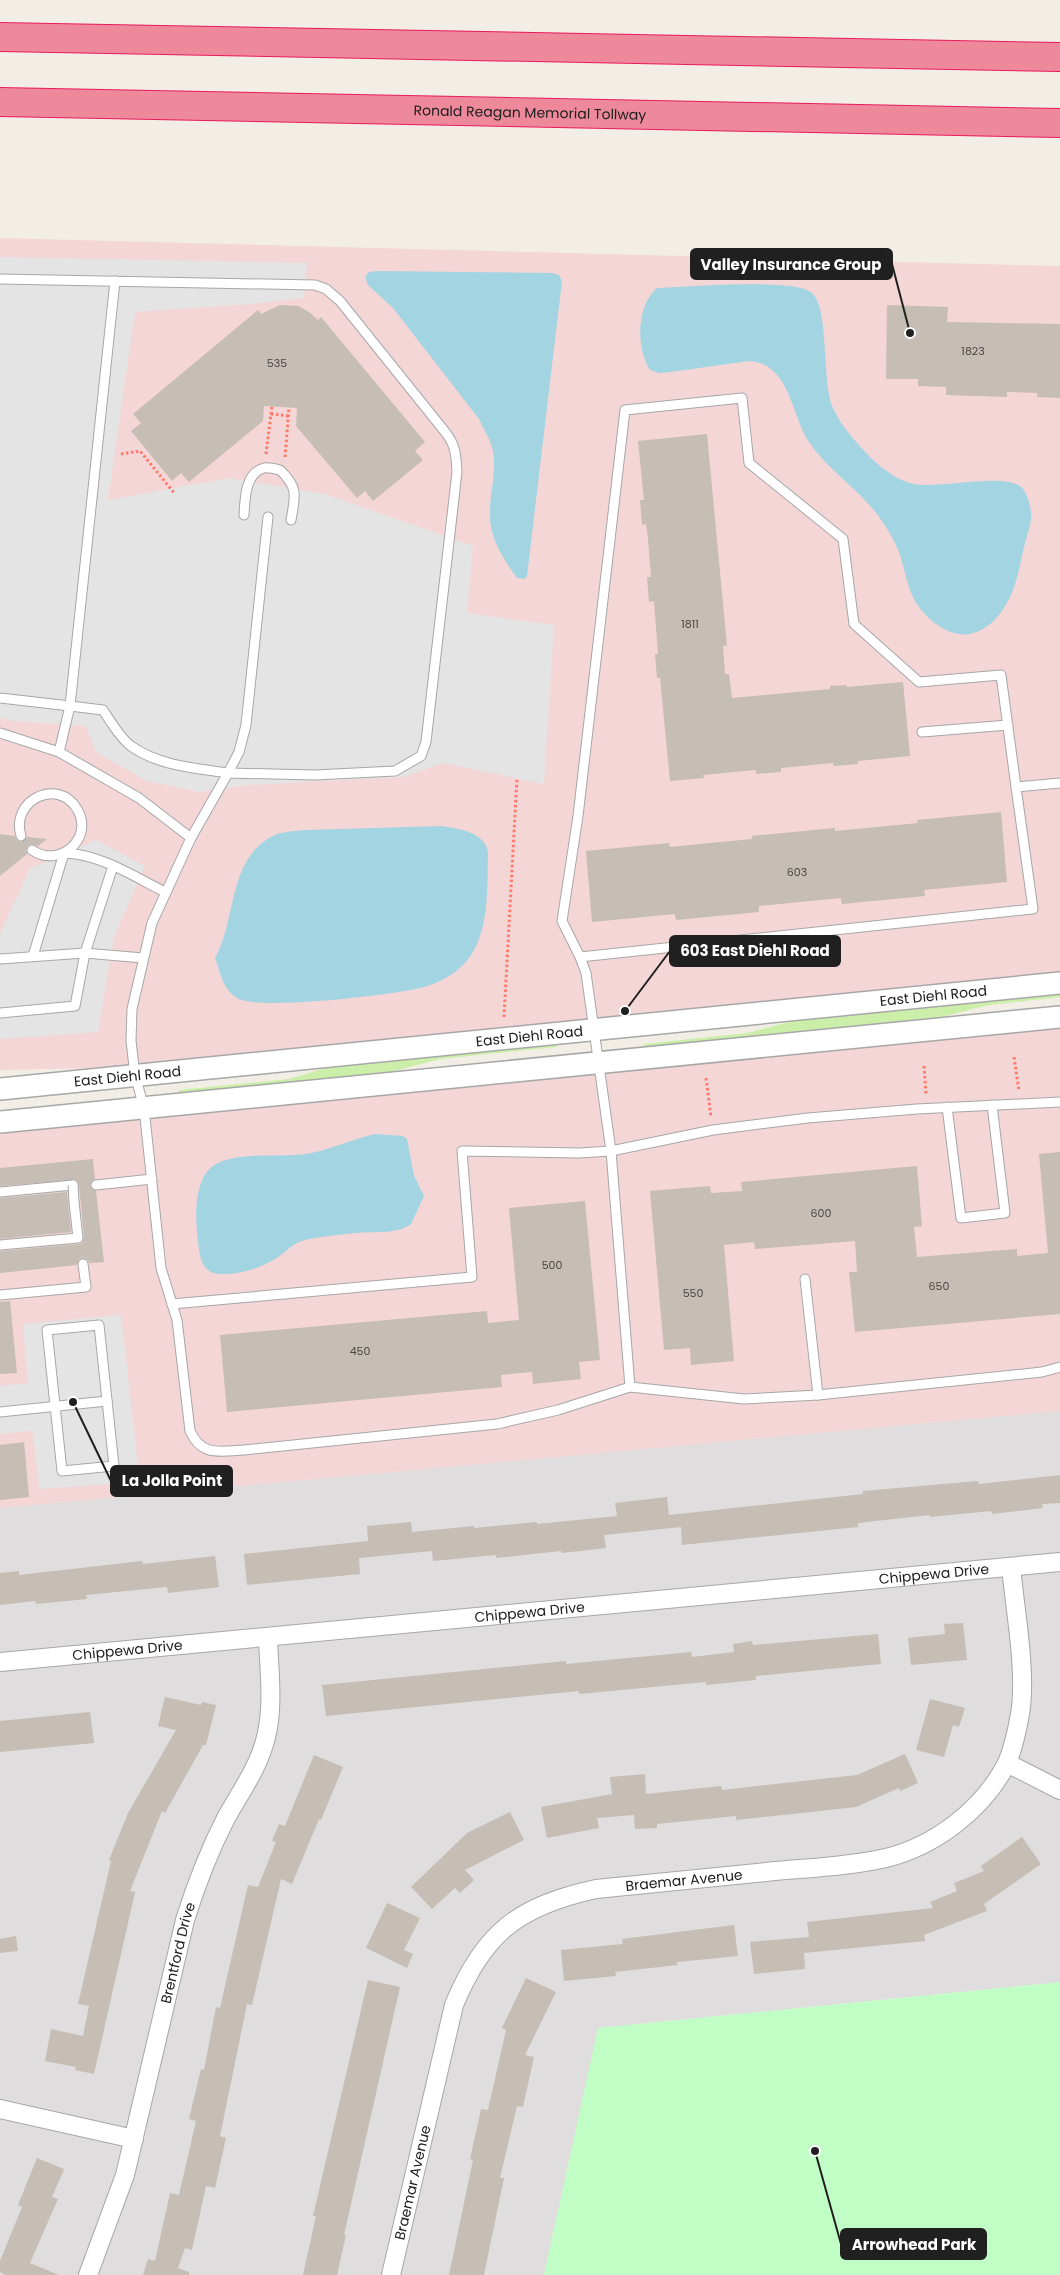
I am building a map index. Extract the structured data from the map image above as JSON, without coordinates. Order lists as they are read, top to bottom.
{
  "streets": {
    "highway": ["Ronald Reagan Memorial Tollway"],
    "street": [
      "East Diehl Road",
      "Chippewa Drive",
      "Braemar Avenue",
      "Brentford Drive"
    ]
  },
  "crossings": [
    ["Chippewa Drive", "Braemar Avenue"],
    ["Chippewa Drive", "Brentford Drive"]
  ],
  "places": [
    "Valley Insurance Group",
    "603 East Diehl Road",
    "La Jolla Point",
    "Arrowhead Park"
  ],
  "house_numbers": [
    "1823",
    "535",
    "1811",
    "603",
    "600",
    "500",
    "650",
    "550",
    "450"
  ]
}
